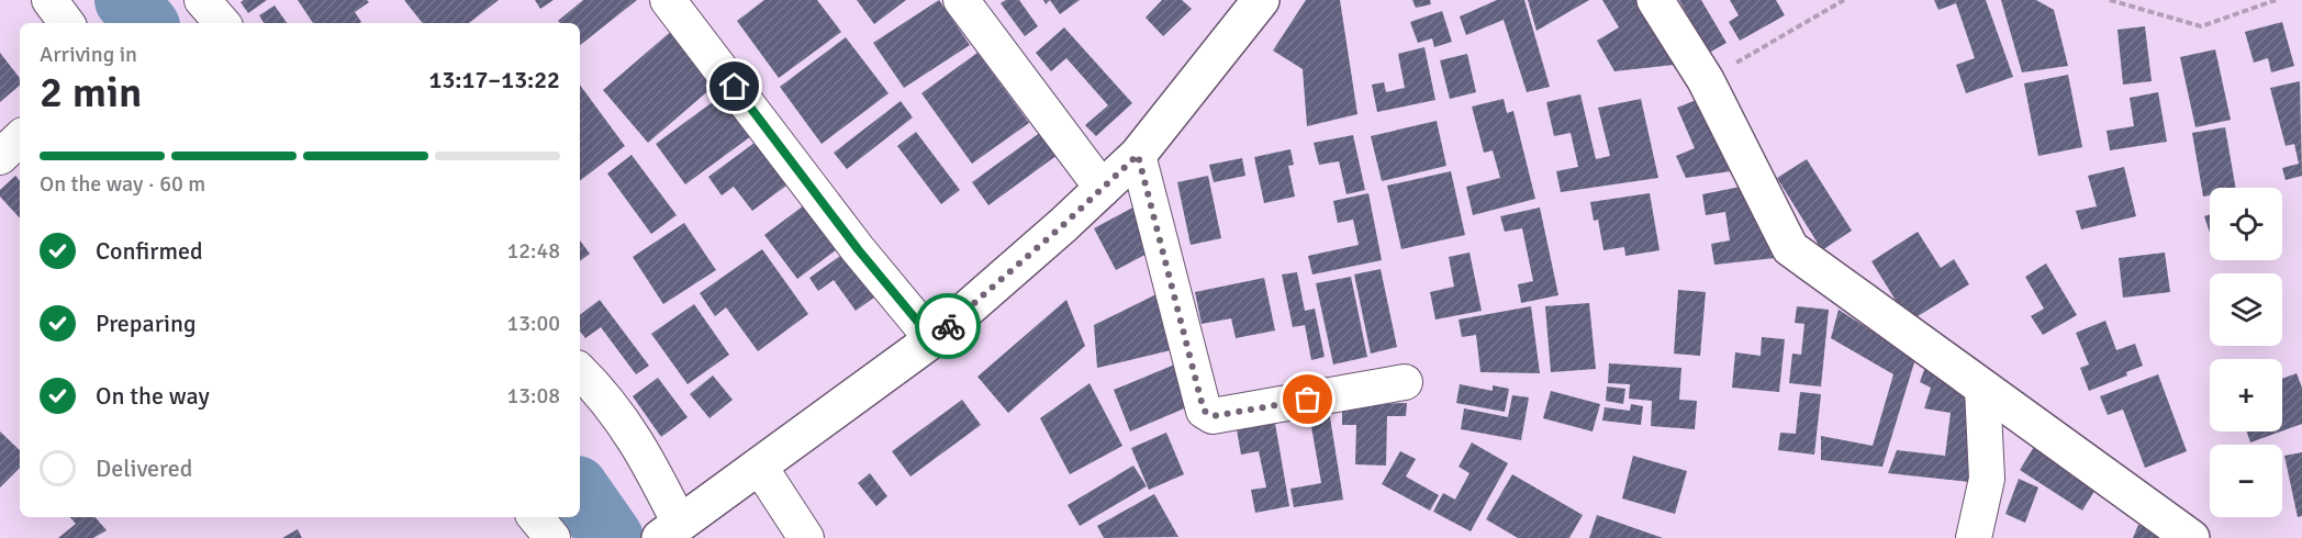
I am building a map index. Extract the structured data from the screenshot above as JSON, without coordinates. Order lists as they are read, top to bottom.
{
  "page": {
    "heading": ["2 min", "Arriving in", "13:17–13:22"],
    "bar": "On the way · 60 m",
    "map_buttons": ["+", "−"],
    "list": [
      ["Confirmed", "12:48"],
      ["Preparing", "13:00"],
      ["On the way", "13:08"],
      "Delivered"
    ]
  }
}
